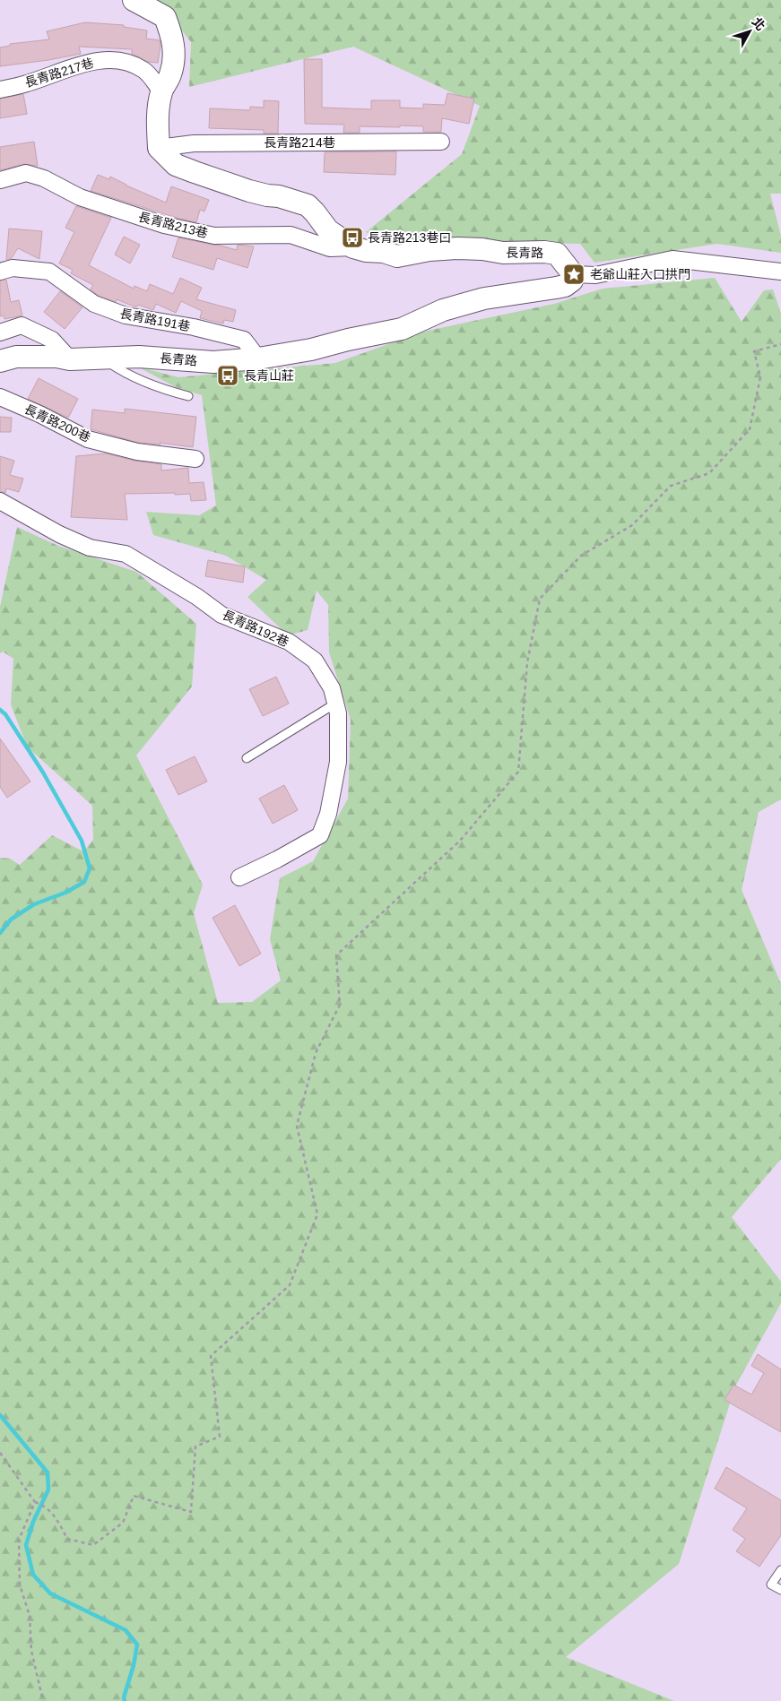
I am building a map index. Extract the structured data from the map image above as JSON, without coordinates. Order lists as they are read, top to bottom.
{
  "streets": {
    "street": [
      "長青路217巷",
      "長青路214巷",
      "長青路213巷",
      "長青路",
      "長青路191巷",
      "長青路200巷",
      "長青路192巷"
    ]
  },
  "crossings": [
    ["長青路214巷", "長青路"],
    ["長青路213巷", "長青路"],
    ["長青路", "長青路191巷"]
  ],
  "places": {
    "bus stop": ["長青路213巷口", "長青山莊"],
    "place": ["老爺山莊入口拱門"]
  },
  "north": "top right"
}
